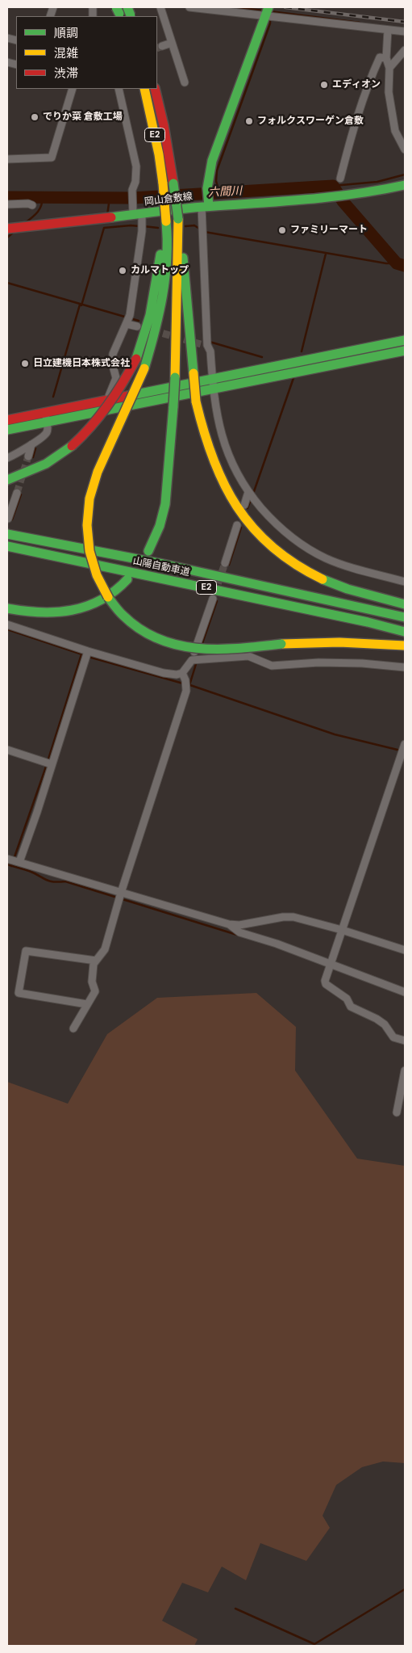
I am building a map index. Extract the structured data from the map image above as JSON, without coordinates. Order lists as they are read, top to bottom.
{
  "streets": {
    "main road": ["E2", "岡山倉敷線", "山陽自動車道"]
  },
  "water": ["六間川"],
  "places": [
    "エディオン",
    "でりか菜 倉敷工場",
    "フォルクスワーゲン倉敷",
    "ファミリーマート",
    "カルマトップ",
    "日立建機日本株式会社"
  ],
  "legend": ["順調", "混雑", "渋滞"]
}
